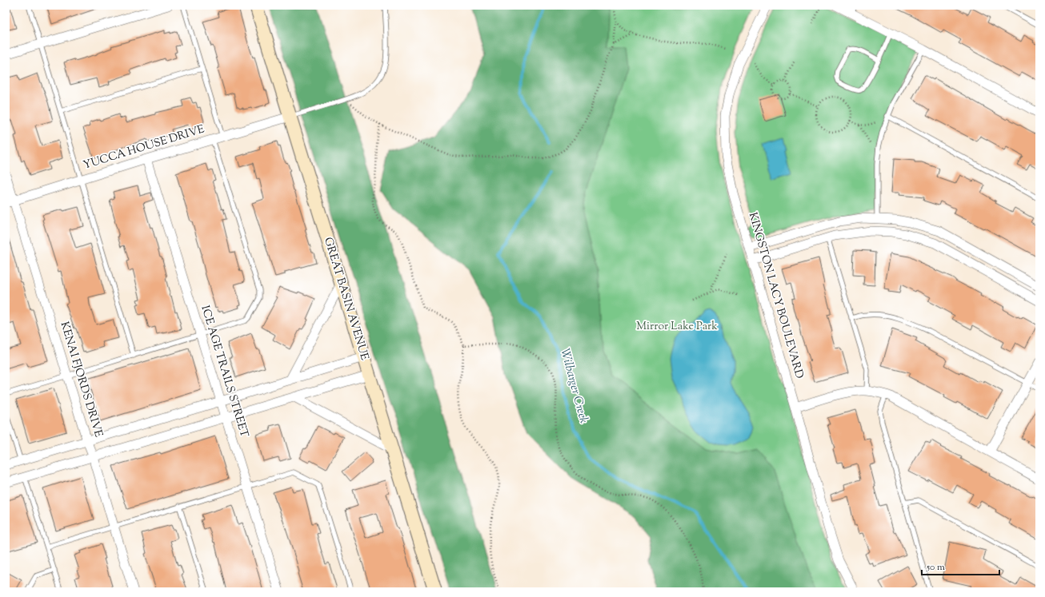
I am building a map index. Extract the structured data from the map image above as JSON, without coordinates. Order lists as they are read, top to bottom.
{
  "streets": {
    "street": [
      "YUCCA HOUSE DRIVE",
      "KINGSTON LACY BOULEVARD",
      "GREAT BASIN AVENUE",
      "ICE AGE TRAILS STREET",
      "KENAI FJORDS DRIVE"
    ]
  },
  "crossings": [
    ["YUCCA HOUSE DRIVE", "GREAT BASIN AVENUE"],
    ["YUCCA HOUSE DRIVE", "ICE AGE TRAILS STREET"],
    ["YUCCA HOUSE DRIVE", "KENAI FJORDS DRIVE"]
  ],
  "water": ["Wilbarger Creek"],
  "parks": ["Mirror Lake Park"],
  "scale_bar": "50 m"
}
